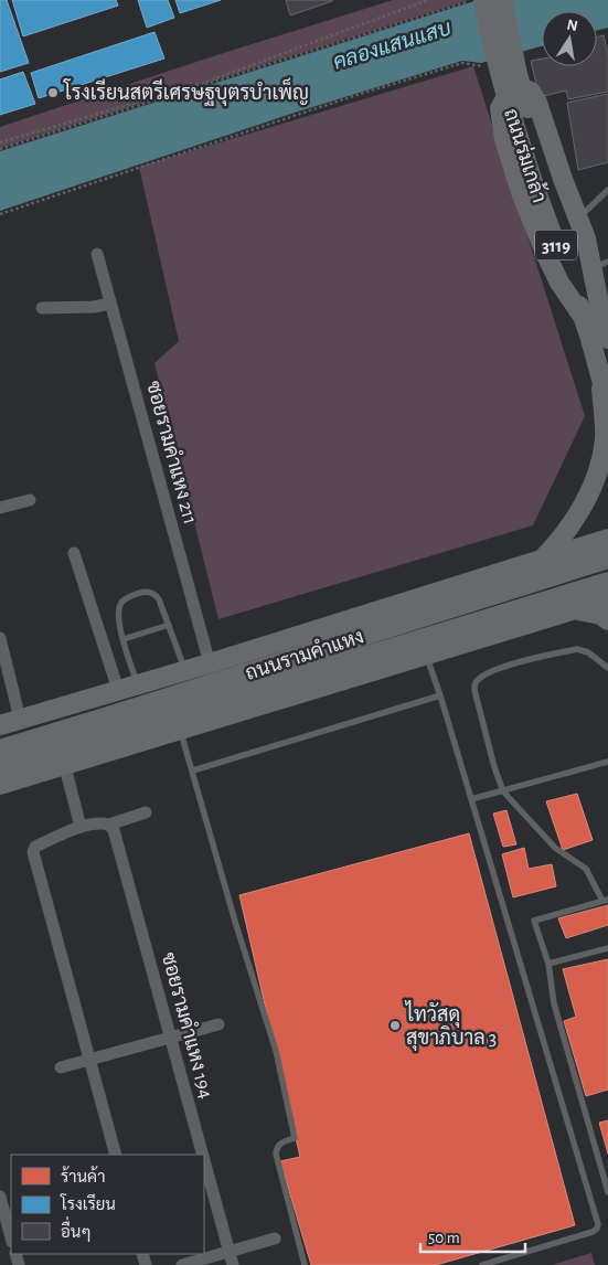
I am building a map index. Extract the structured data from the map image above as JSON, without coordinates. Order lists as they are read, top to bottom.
{
  "streets": {
    "main road": ["ถนนร่มเกล้า", "3119", "ถนนรามคำแหง"],
    "street": ["ซอยรามคำแหง 211", "ซอยรามคำแหง 194"]
  },
  "crossings": [
    ["ซอยรามคำแหง 211", "ถนนรามคำแหง"]
  ],
  "water": ["คลองแสนแสบ"],
  "places": ["โรงเรียนสตรีเศรษฐบุตรบำเพ็ญ", "ไทวัสดุ สุขาภิบาล 3"],
  "legend": ["ร้านค้า", "โรงเรียน", "อื่นๆ"],
  "scale_bar": "50 m",
  "north": "top"
}
